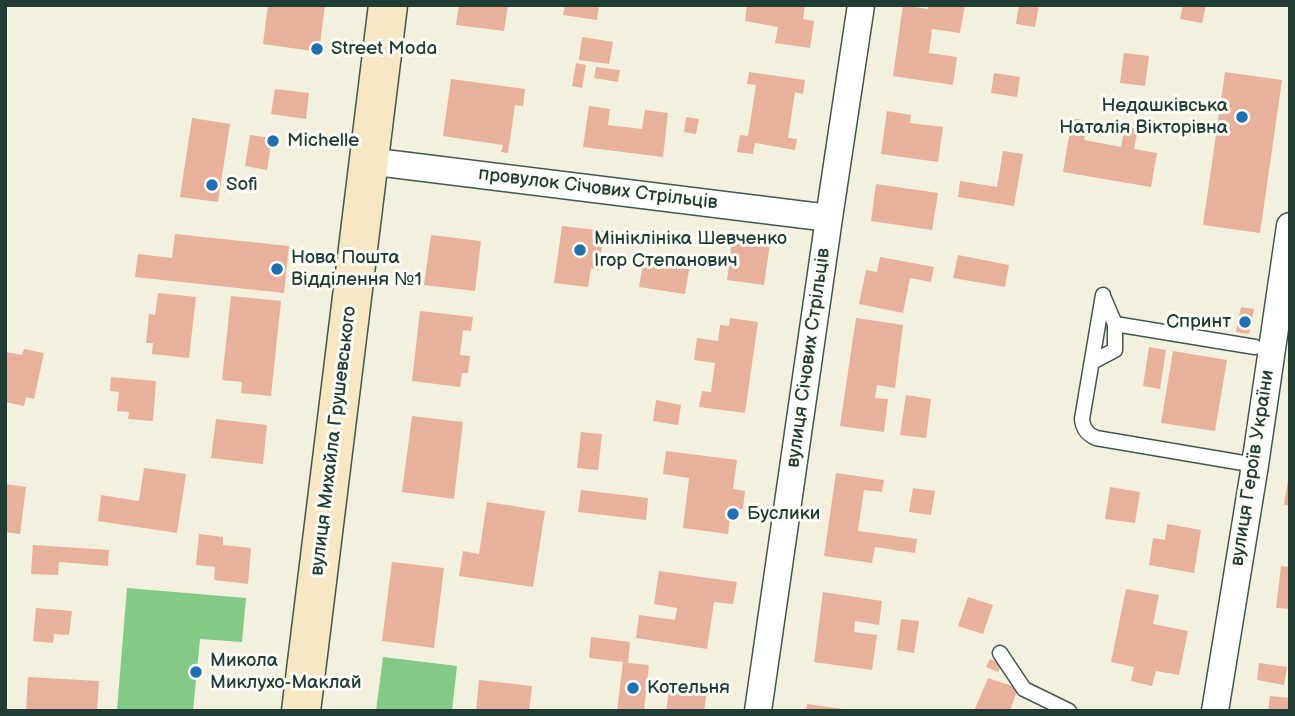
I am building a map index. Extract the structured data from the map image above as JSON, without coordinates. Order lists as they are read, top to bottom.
{
  "streets": {
    "street": [
      "провулок Січових Стрільців",
      "вулиця Січових Стрільців",
      "вулиця Михайла Грушевського",
      "вулиця Героїв України"
    ]
  },
  "crossings": [
    ["провулок Січових Стрільців", "вулиця Січових Стрільців"],
    ["провулок Січових Стрільців", "вулиця Михайла Грушевського"]
  ],
  "places": [
    "Street Moda",
    "Недашківська Наталія Вікторівна",
    "Michelle",
    "Sofi",
    "Мініклініка Шевченко Ігор Степанович",
    "Нова Пошта Відділення №1",
    "Спринт",
    "Буслики",
    "Микола Миклухо-Маклай",
    "Котельня"
  ]
}
